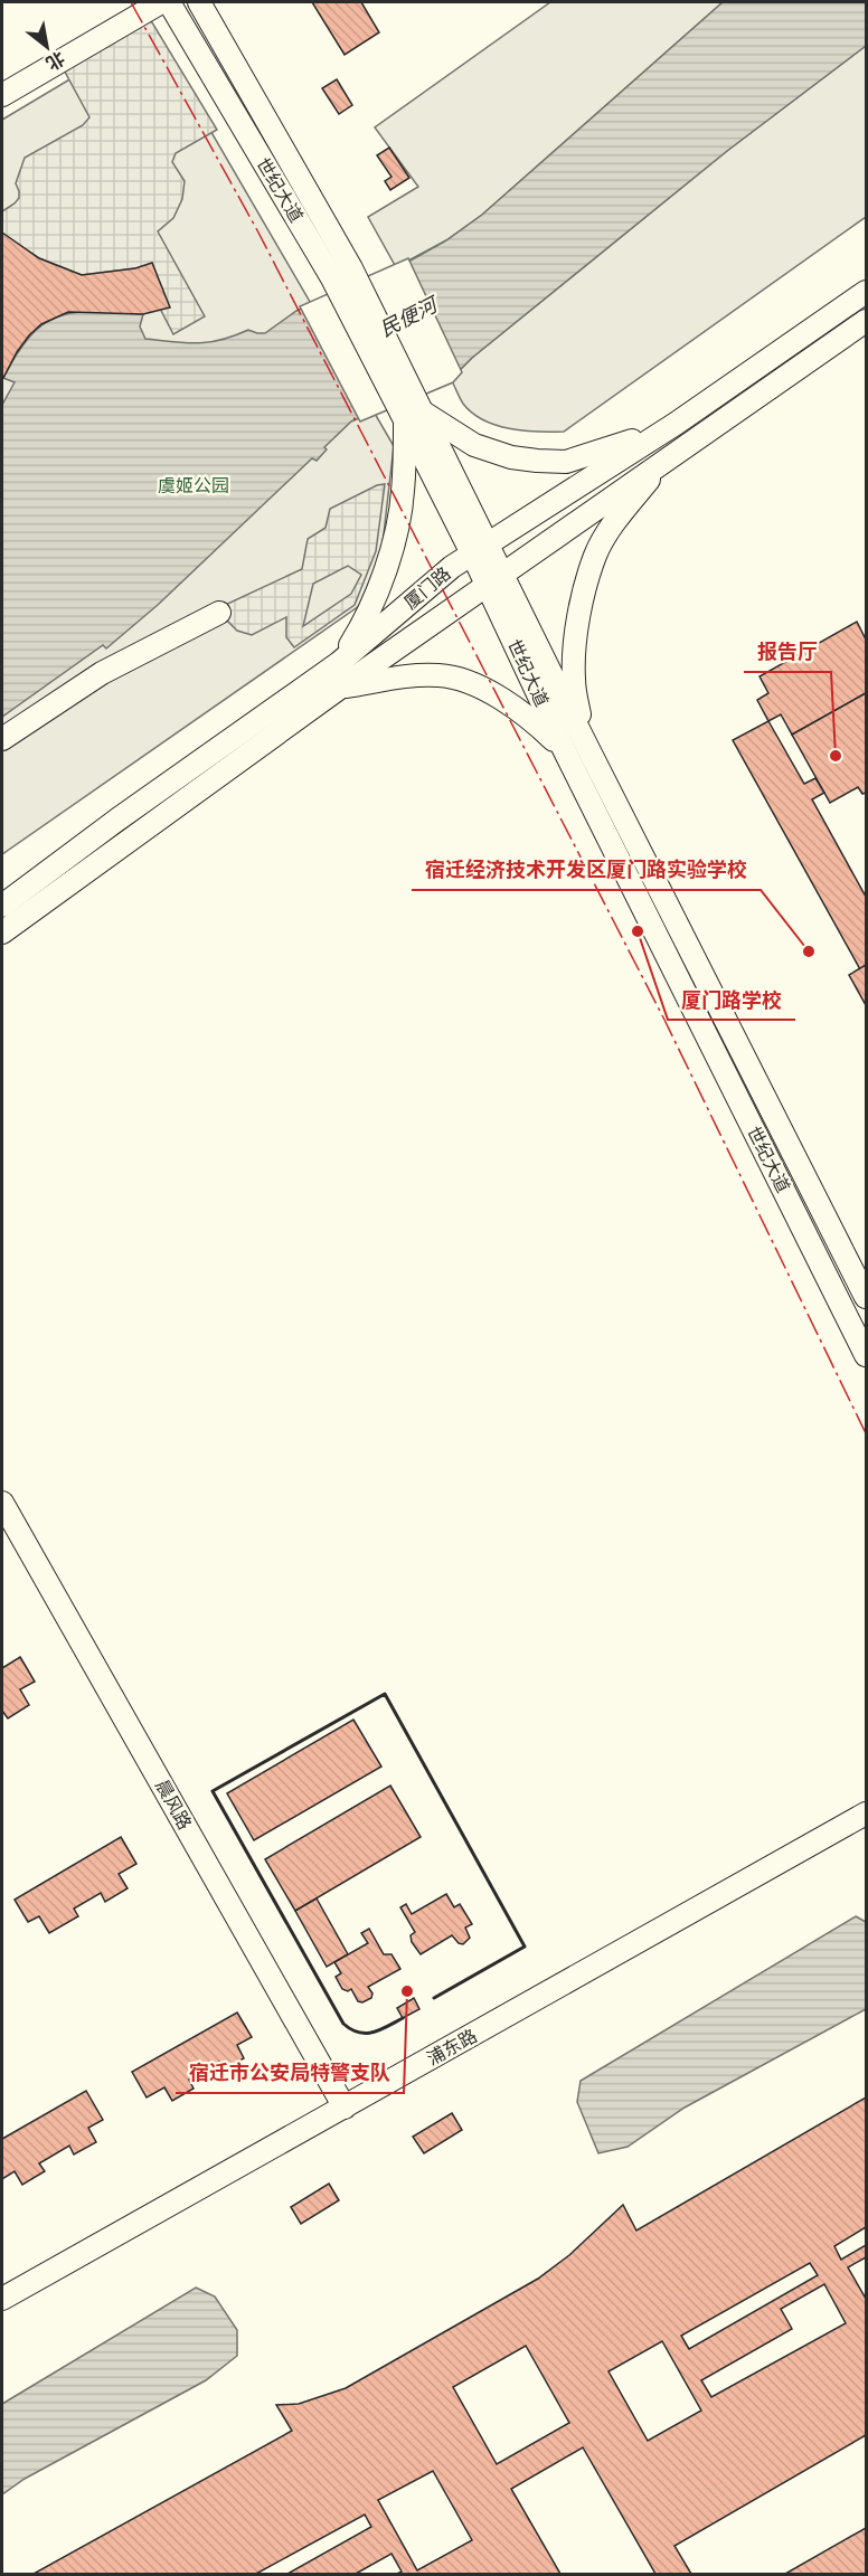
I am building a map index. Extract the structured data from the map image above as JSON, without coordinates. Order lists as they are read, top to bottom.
{
  "streets": {
    "street": [
      "世纪大道",
      "厦门路",
      "晨风路",
      "浦东路"
    ]
  },
  "crossings": [
    ["世纪大道", "厦门路"],
    ["晨风路", "浦东路"]
  ],
  "water": ["民便河"],
  "parks": ["虞姬公园"],
  "places": [
    "报告厅",
    "厦门路学校",
    "宿迁经济技术开发区厦门路实验学校",
    "宿迁市公安局特警支队"
  ],
  "north": "bottom right"
}
